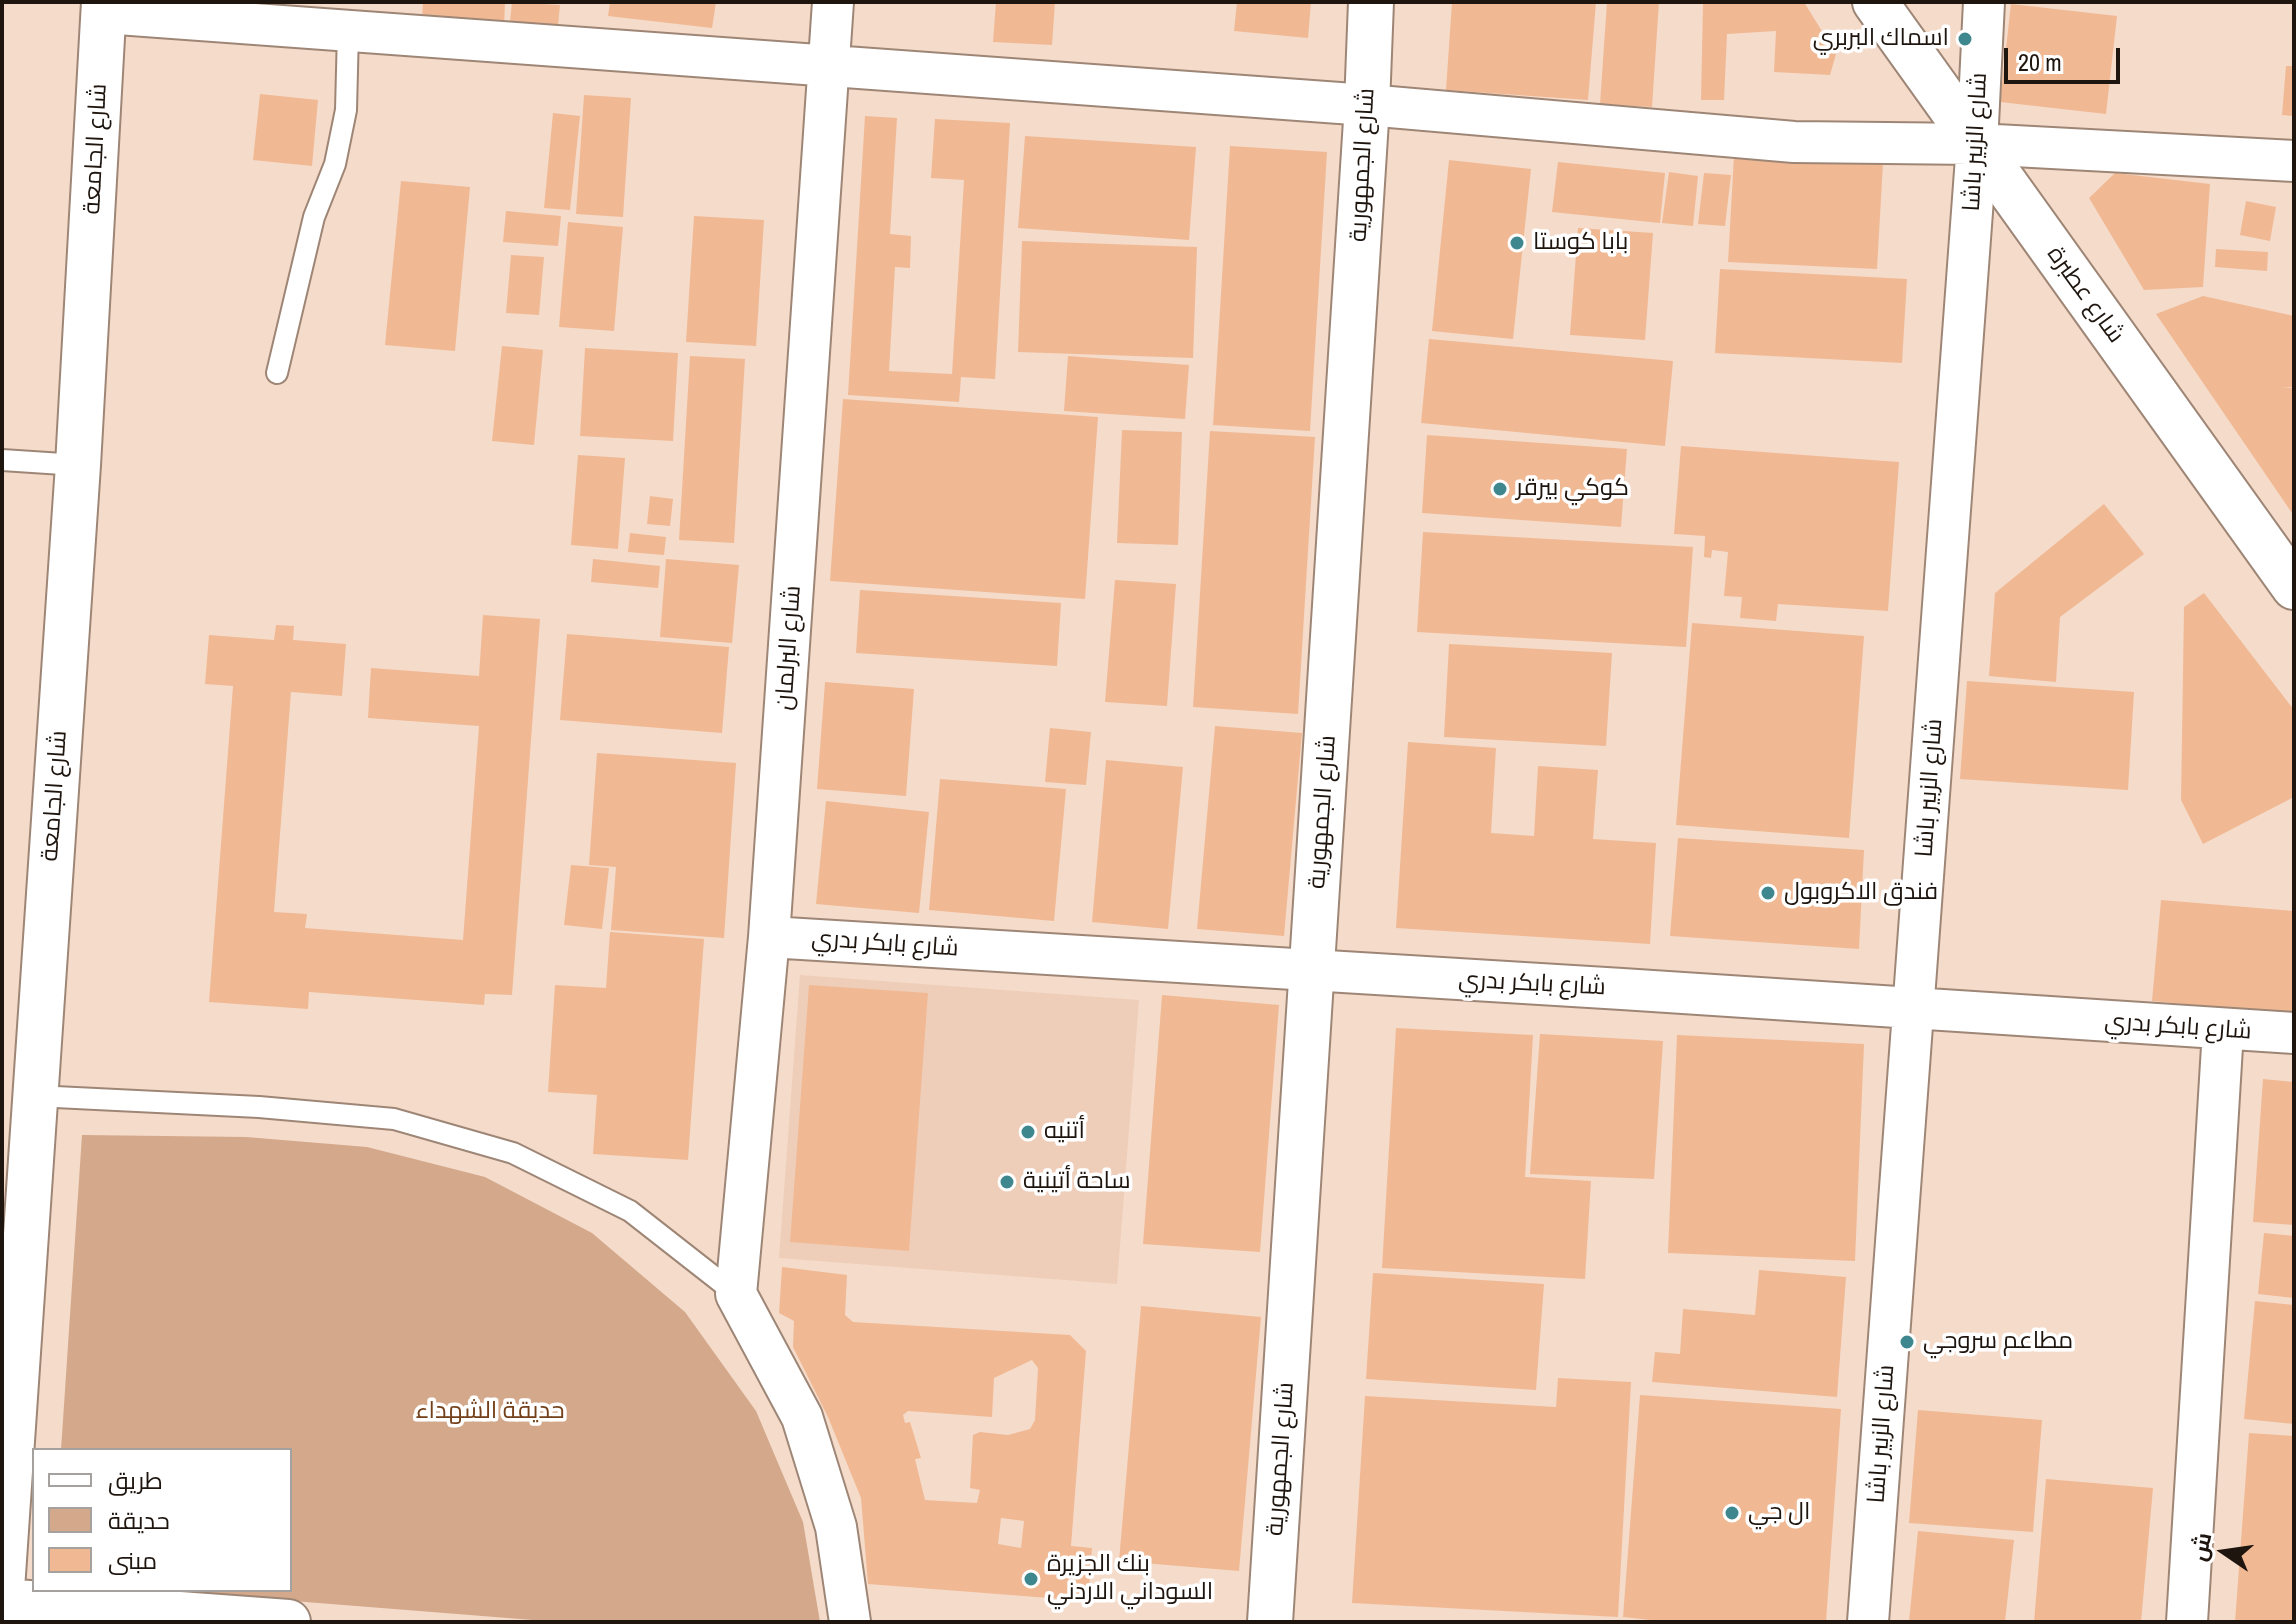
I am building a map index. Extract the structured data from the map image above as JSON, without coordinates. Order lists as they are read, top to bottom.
{
  "streets": {
    "main road": ["شارع الجامعة", "شارع الجمهورية", "شارع عطبرة"],
    "street": ["شارع الزبير باشا", "شارع البرلمان", "شارع بابكر بدري"]
  },
  "crossings": [
    ["شارع الزبير باشا", "شارع عطبرة"],
    ["شارع الزبير باشا", "شارع بابكر بدري"],
    ["شارع الجمهورية", "شارع بابكر بدري"],
    ["شارع البرلمان", "شارع بابكر بدري"]
  ],
  "parks": ["حديقة الشهداء"],
  "places": [
    "اسماك البربري",
    "بابا كوستا",
    "كوكي بيرقر",
    "فندق الاكروبول",
    "أتنيه",
    "ساحة أتينية",
    "مطاعم سروجي",
    "ال جي",
    "بنك الجزيرة السوداني الاردني"
  ],
  "legend": ["طريق", "حديقة", "مبنى"],
  "scale_bar": "20 m",
  "north": "left"
}
